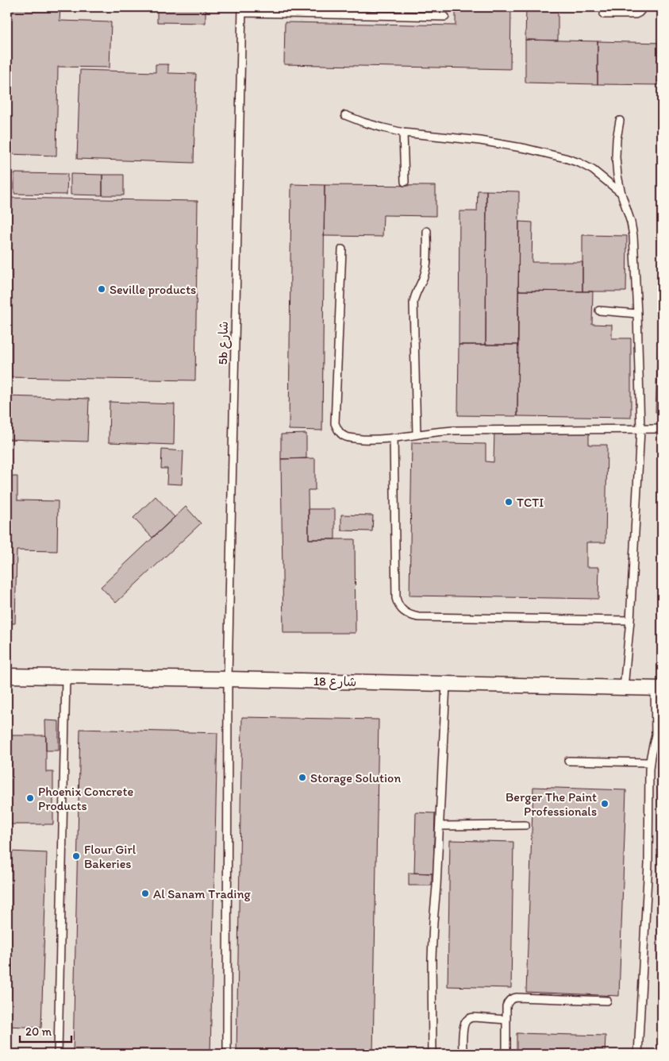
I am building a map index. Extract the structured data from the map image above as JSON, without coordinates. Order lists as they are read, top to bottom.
{
  "streets": {
    "street": ["شارع 18"],
    "lane": ["5b شارع"]
  },
  "crossings": [
    ["5b شارع", "شارع 18"]
  ],
  "places": [
    "Seville products",
    "TCTI",
    "Storage Solution",
    "Phoenix Concrete Products",
    "Berger The Paint Professionals",
    "Flour Girl Bakeries",
    "Al Sanam Trading"
  ],
  "scale_bar": "20 m"
}
